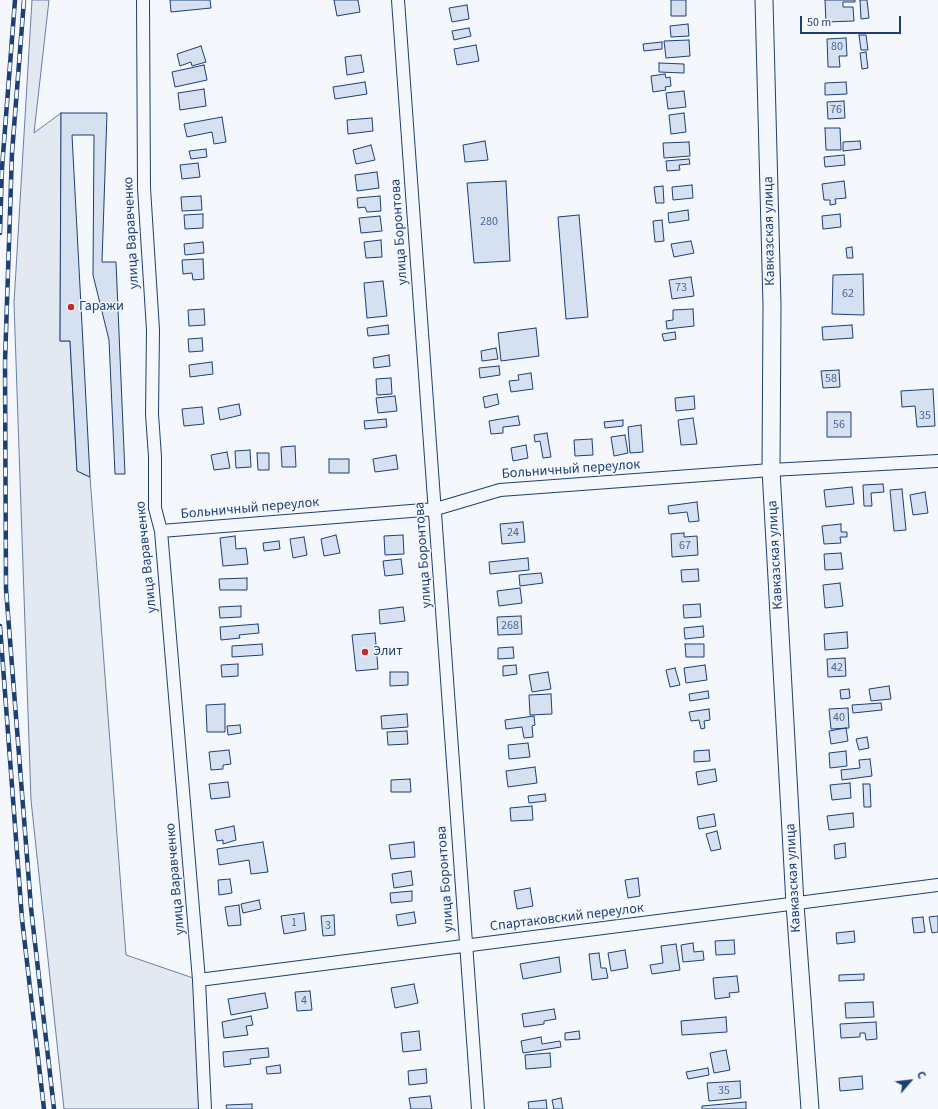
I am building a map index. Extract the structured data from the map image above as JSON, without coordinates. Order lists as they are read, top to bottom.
{
  "streets": {
    "street": [
      "Кавказская улица",
      "улица Боронтова",
      "улица Варавченко",
      "Больничный переулок",
      "Спартаковский переулок"
    ]
  },
  "crossings": [
    ["Кавказская улица", "Больничный переулок"],
    ["Кавказская улица", "Спартаковский переулок"],
    ["улица Боронтова", "Больничный переулок"],
    ["улица Боронтова", "Спартаковский переулок"],
    ["улица Варавченко", "Больничный переулок"],
    ["улица Варавченко", "Спартаковский переулок"]
  ],
  "places": ["Гаражи", "Элит"],
  "house_numbers": [
    "80",
    "76",
    "280",
    "73",
    "62",
    "58",
    "35",
    "56",
    "24",
    "67",
    "268",
    "42",
    "40",
    "1",
    "3",
    "4",
    "35"
  ],
  "scale_bar": "50 m",
  "north": "top right"
}
